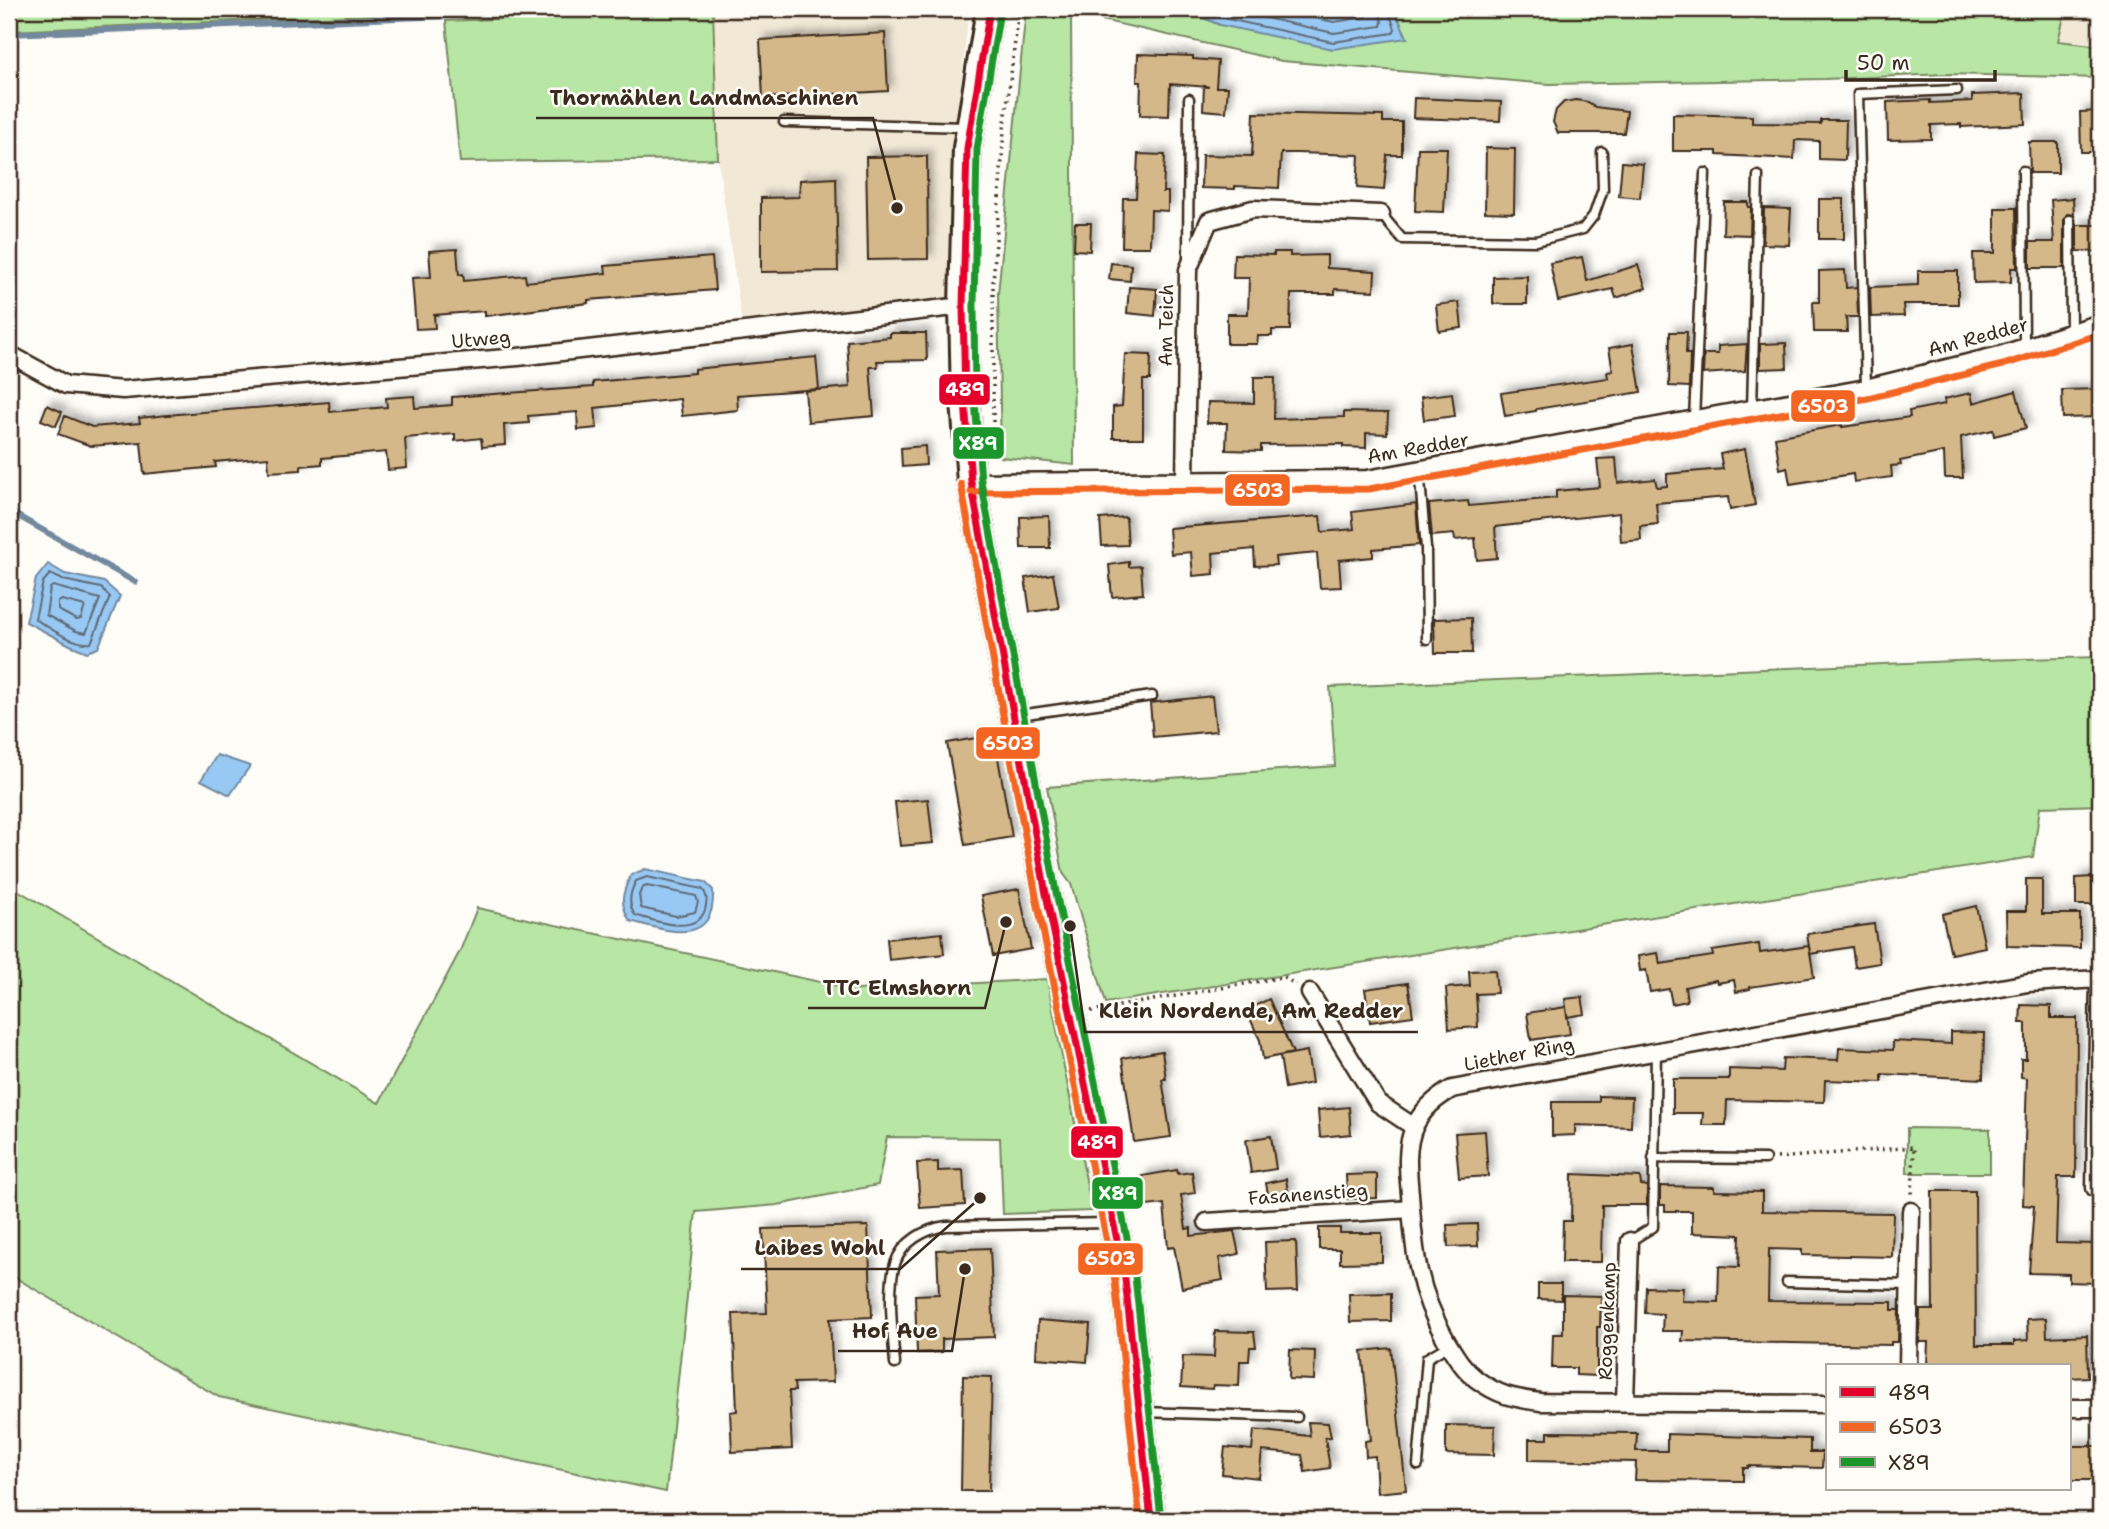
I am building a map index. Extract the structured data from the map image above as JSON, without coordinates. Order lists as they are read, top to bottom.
{
  "streets": {
    "street": [
      "Am Teich",
      "Am Redder",
      "Utweg",
      "Liether Ring",
      "Fasanenstieg",
      "Roggenkamp"
    ]
  },
  "crossings": [
    ["Am Teich", "Am Redder"],
    ["Liether Ring", "Fasanenstieg"],
    ["Liether Ring", "Roggenkamp"]
  ],
  "places": [
    "Thormählen Landmaschinen",
    "TTC Elmshorn",
    "Klein Nordende, Am Redder",
    "Laibes Wohl",
    "Hof Aue"
  ],
  "lines": ["transit line 489", "transit line X89", "transit line 6503"],
  "legend": ["489", "6503", "X89"],
  "scale_bar": "50 m"
}
